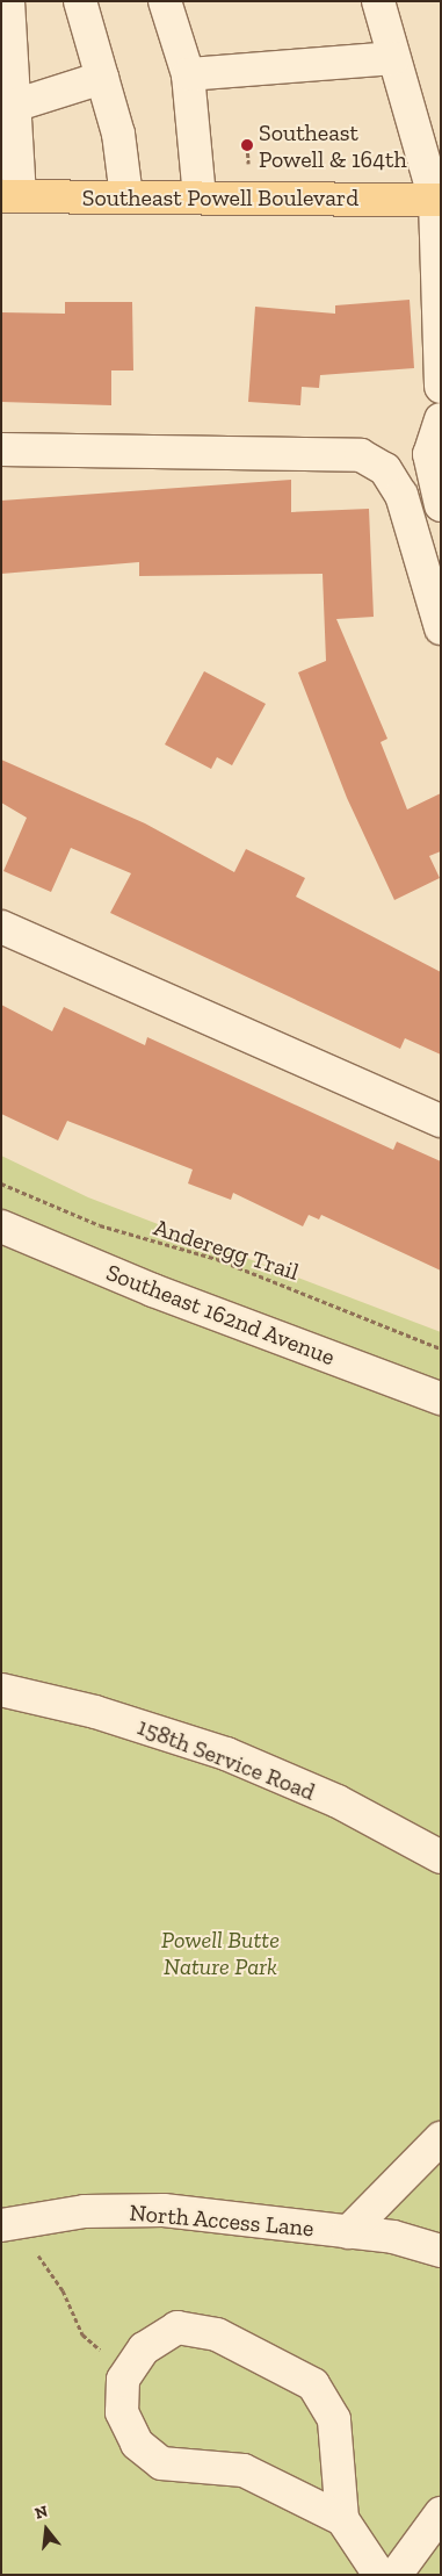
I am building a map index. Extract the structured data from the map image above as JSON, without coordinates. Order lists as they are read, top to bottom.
{
  "streets": {
    "main road": ["Southeast Powell Boulevard"],
    "street": ["Southeast 162nd Avenue", "158th Service Road", "North Access Lane"],
    "path": ["Anderegg Trail"]
  },
  "parks": ["Powell Butte Nature Park"],
  "places": ["Southeast Powell & 164th"],
  "north": "top"
}
